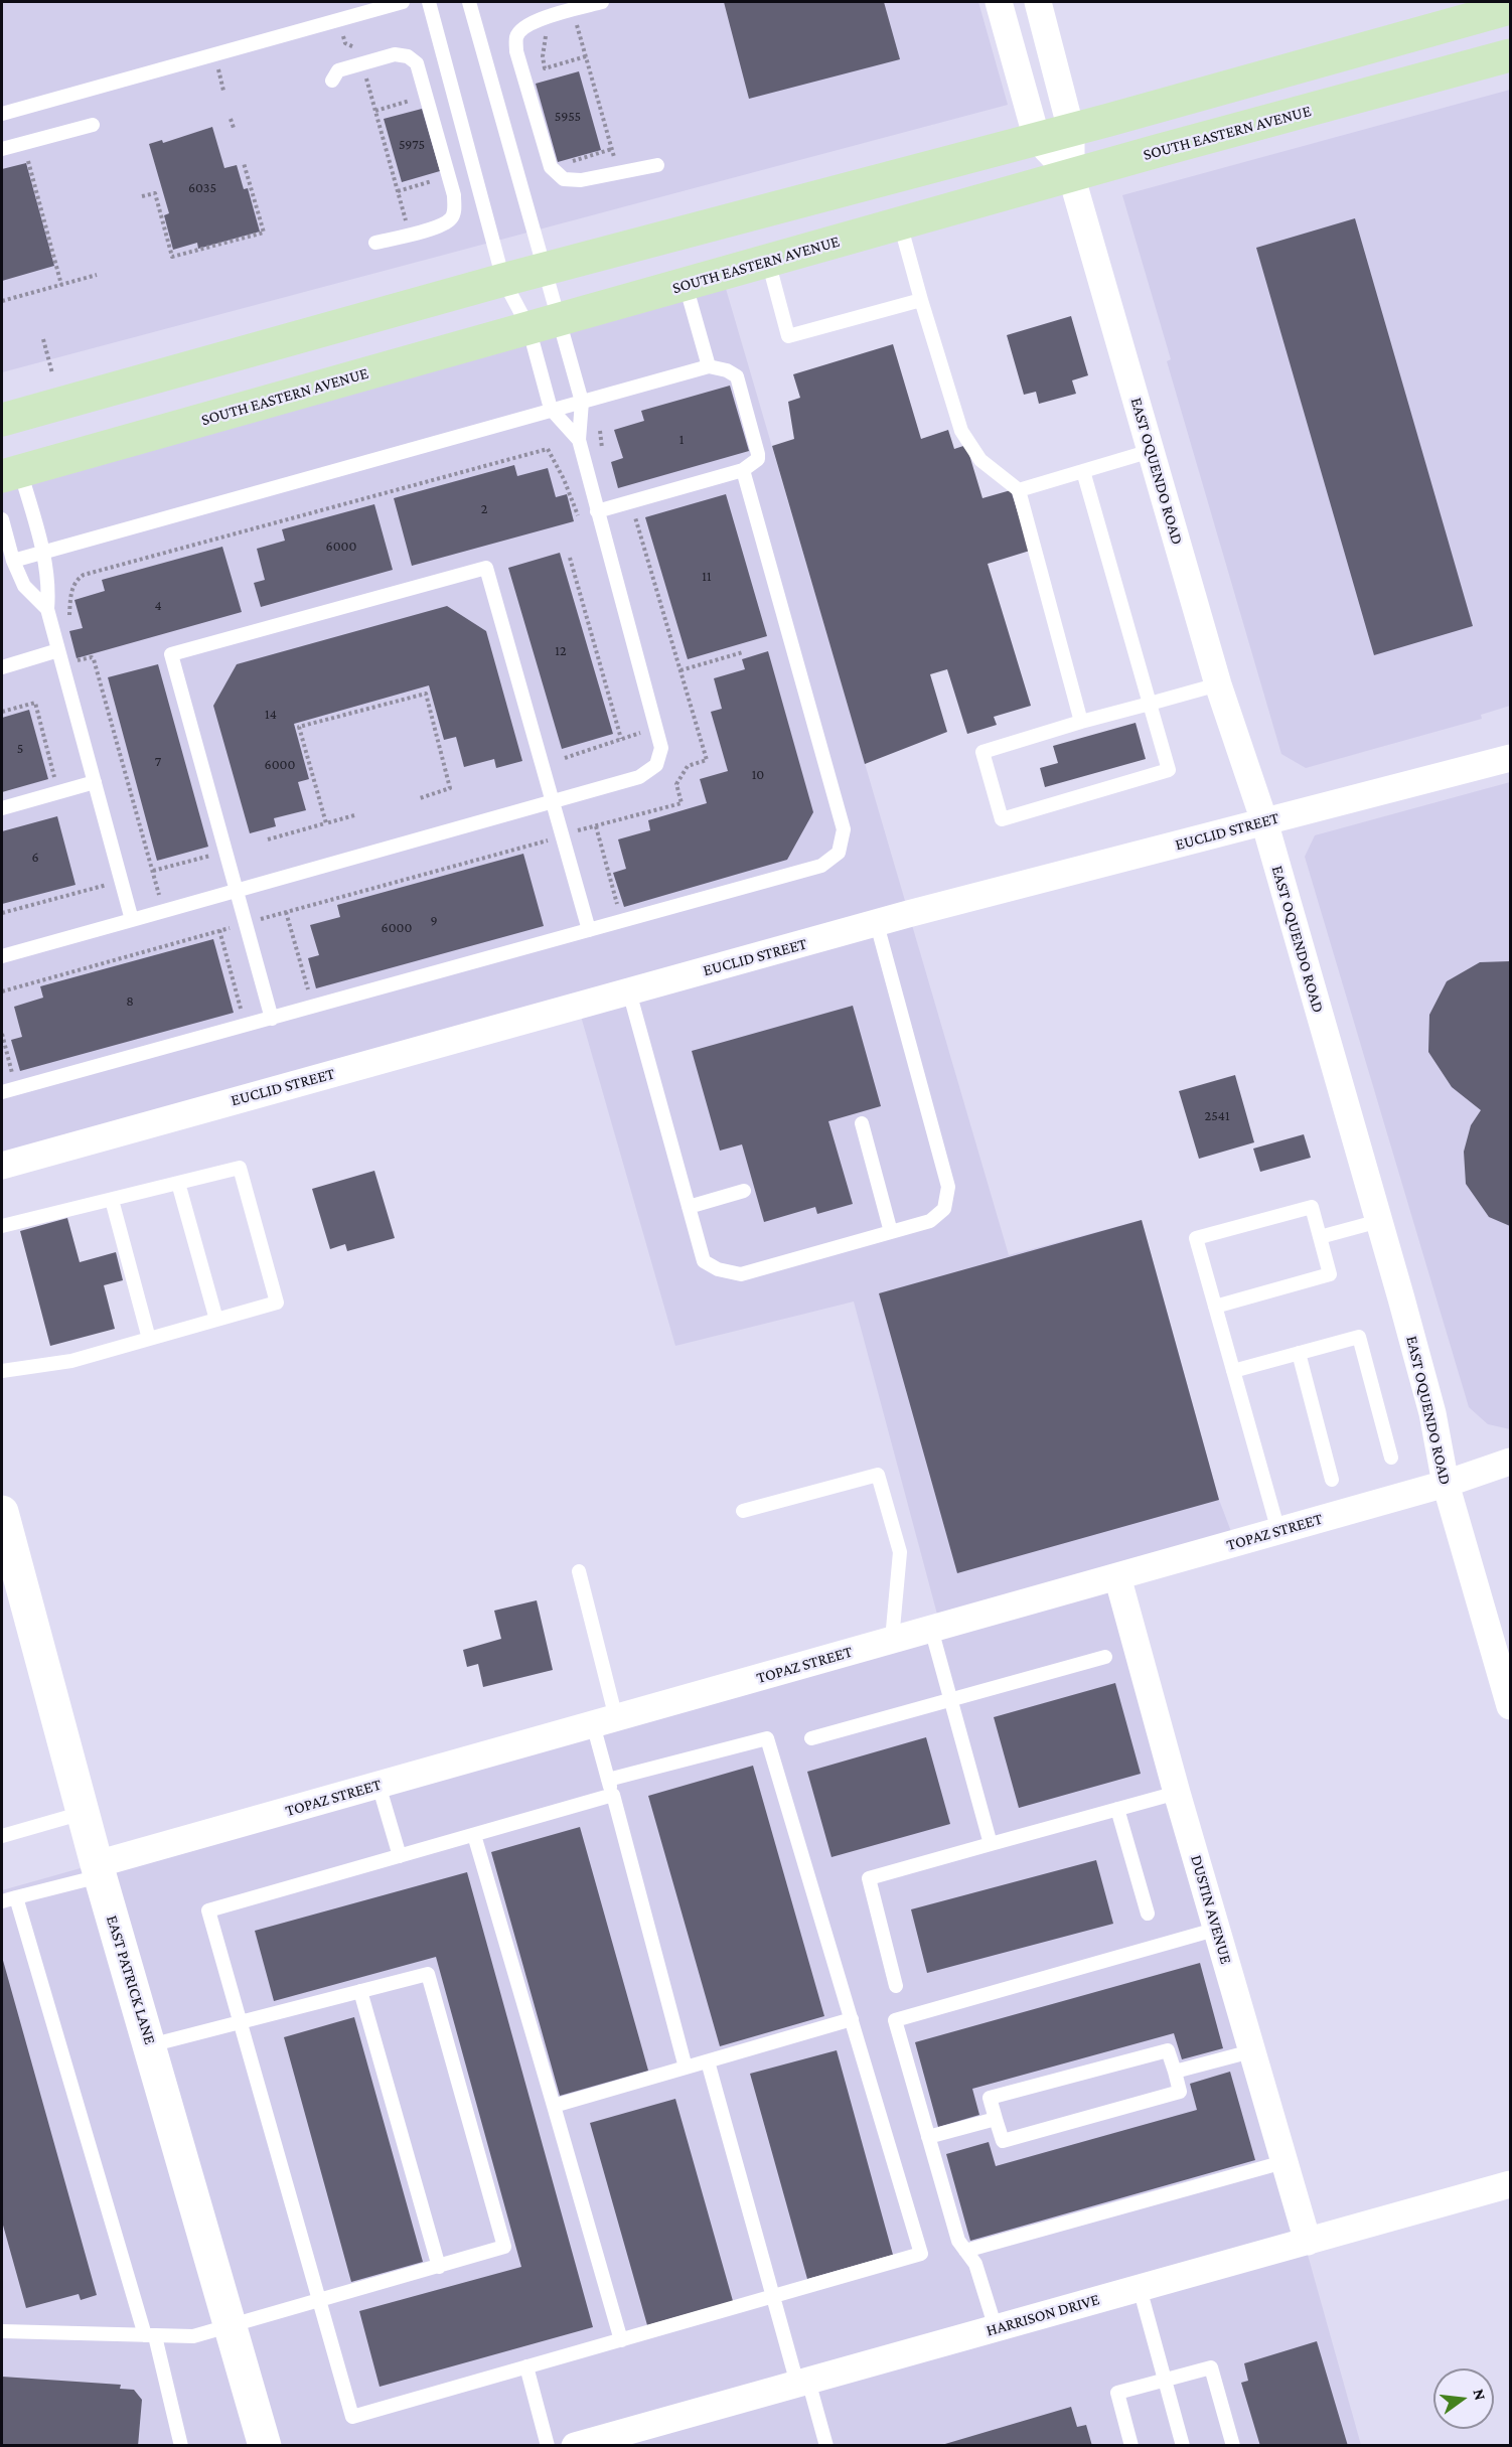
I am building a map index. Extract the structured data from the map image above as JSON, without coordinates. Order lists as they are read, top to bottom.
{
  "streets": {
    "main road": ["SOUTH EASTERN AVENUE", "EAST PATRICK LANE"],
    "street": [
      "EAST OQUENDO ROAD",
      "EUCLID STREET",
      "TOPAZ STREET",
      "DUSTIN AVENUE",
      "HARRISON DRIVE"
    ]
  },
  "crossings": [
    ["SOUTH EASTERN AVENUE", "EAST OQUENDO ROAD"],
    ["EAST OQUENDO ROAD", "EUCLID STREET"],
    ["EAST OQUENDO ROAD", "TOPAZ STREET"],
    ["TOPAZ STREET", "DUSTIN AVENUE"],
    ["TOPAZ STREET", "EAST PATRICK LANE"],
    ["DUSTIN AVENUE", "HARRISON DRIVE"]
  ],
  "house_numbers": [
    "5955",
    "5975",
    "6035",
    "1",
    "2",
    "6000",
    "11",
    "4",
    "12",
    "14",
    "5",
    "7",
    "6000",
    "10",
    "6",
    "9",
    "6000",
    "8",
    "2541"
  ],
  "north": "right"
}
